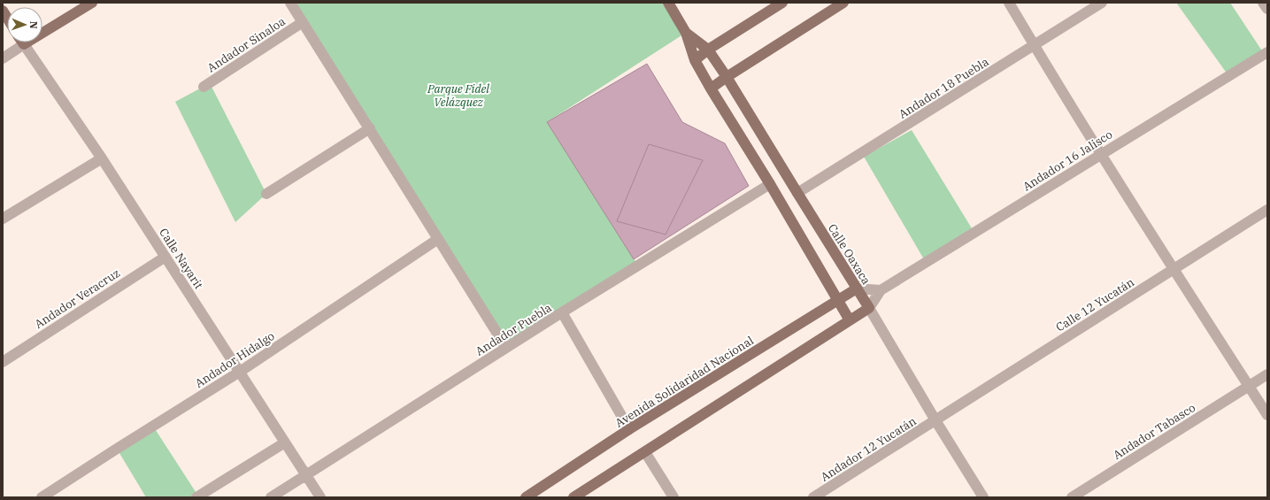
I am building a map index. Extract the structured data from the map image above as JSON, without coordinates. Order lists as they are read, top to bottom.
{
  "streets": {
    "main road": ["Calle Oaxaca", "Avenida Solidaridad Nacional"],
    "street": [
      "Andador Sinaloa",
      "Andador 18 Puebla",
      "Andador 16 Jalisco",
      "Calle Nayarit",
      "Andador Veracruz",
      "Calle 12 Yucatán",
      "Andador Puebla",
      "Andador Hidalgo",
      "Andador Tabasco",
      "Andador 12 Yucatán"
    ]
  },
  "crossings": [
    ["Andador 18 Puebla", "Calle Oaxaca"],
    ["Andador 16 Jalisco", "Calle Oaxaca"],
    ["Calle Oaxaca", "Calle 12 Yucatán"],
    ["Calle Oaxaca", "Andador Puebla"],
    ["Calle Oaxaca", "Avenida Solidaridad Nacional"],
    ["Calle Oaxaca", "Andador 12 Yucatán"],
    ["Calle Nayarit", "Andador Veracruz"],
    ["Calle Nayarit", "Andador Puebla"],
    ["Calle Nayarit", "Andador Hidalgo"],
    ["Calle 12 Yucatán", "Andador 12 Yucatán"]
  ],
  "parks": ["Parque Fidel Velázquez"],
  "north": "right"
}
